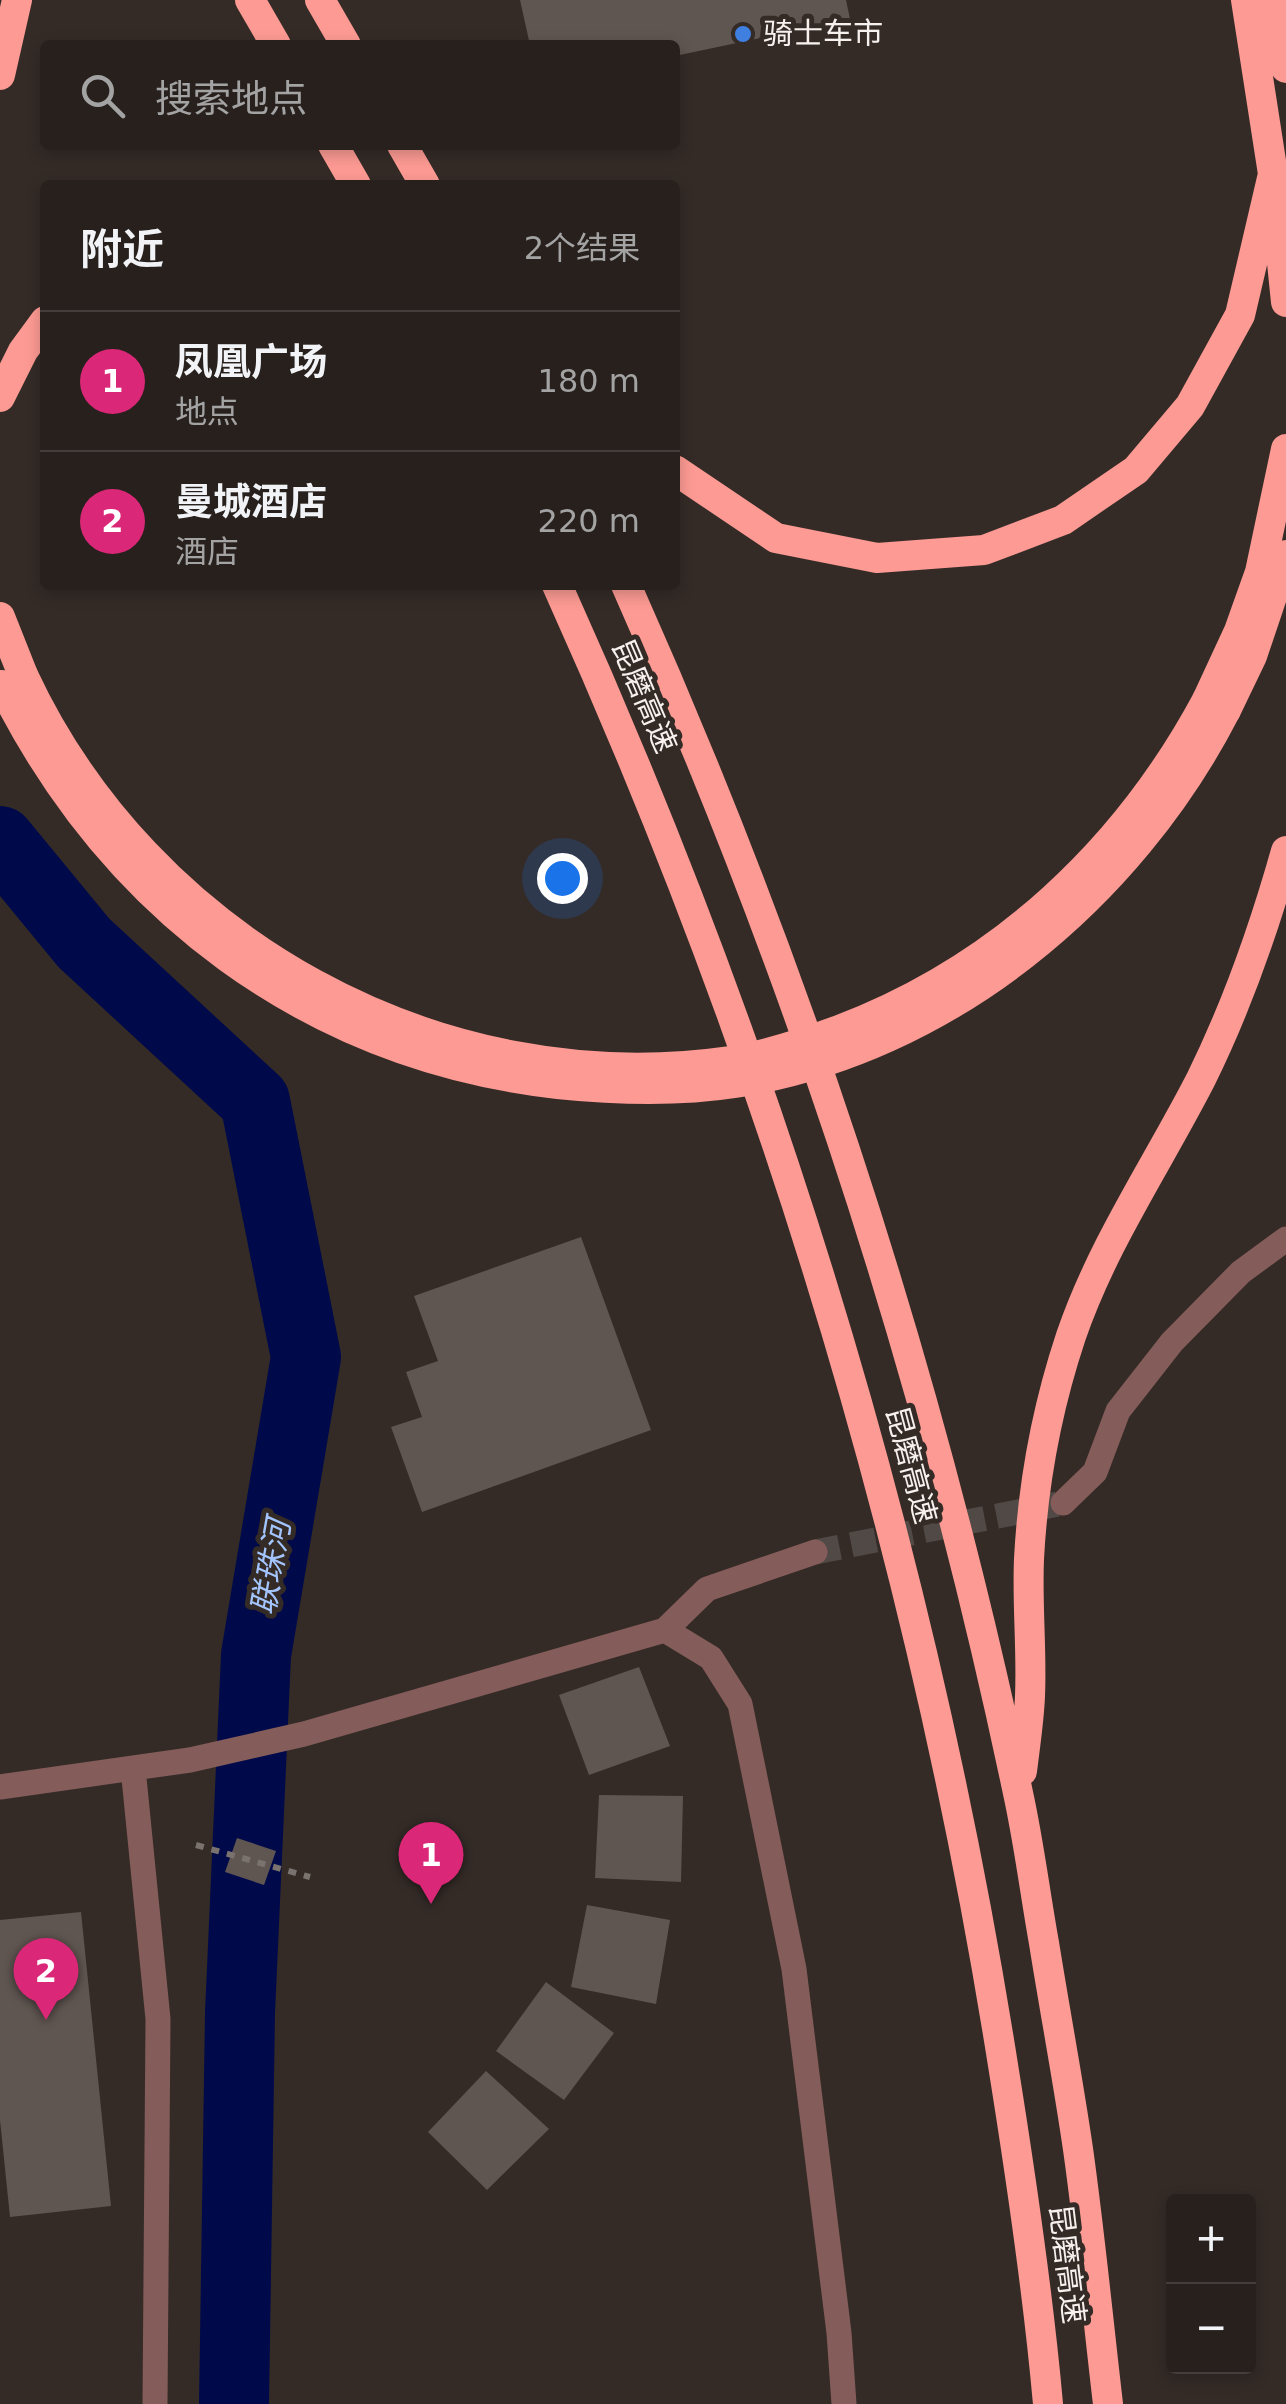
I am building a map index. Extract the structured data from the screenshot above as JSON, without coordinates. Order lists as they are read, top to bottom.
{
  "streets": {
    "highway": ["昆磨高速"]
  },
  "water": ["联珠河"],
  "places": ["骑士车市"],
  "page": {
    "search": "搜索地点",
    "heading": ["附近", "2个结果"],
    "list": [
      {
        "mark": "1",
        "name": "凤凰广场",
        "note": "地点",
        "value": "180 m"
      },
      {
        "mark": "2",
        "name": "曼城酒店",
        "note": "酒店",
        "value": "220 m"
      }
    ],
    "pins": ["1", "2"],
    "map_buttons": ["+", "−"]
  }
}
